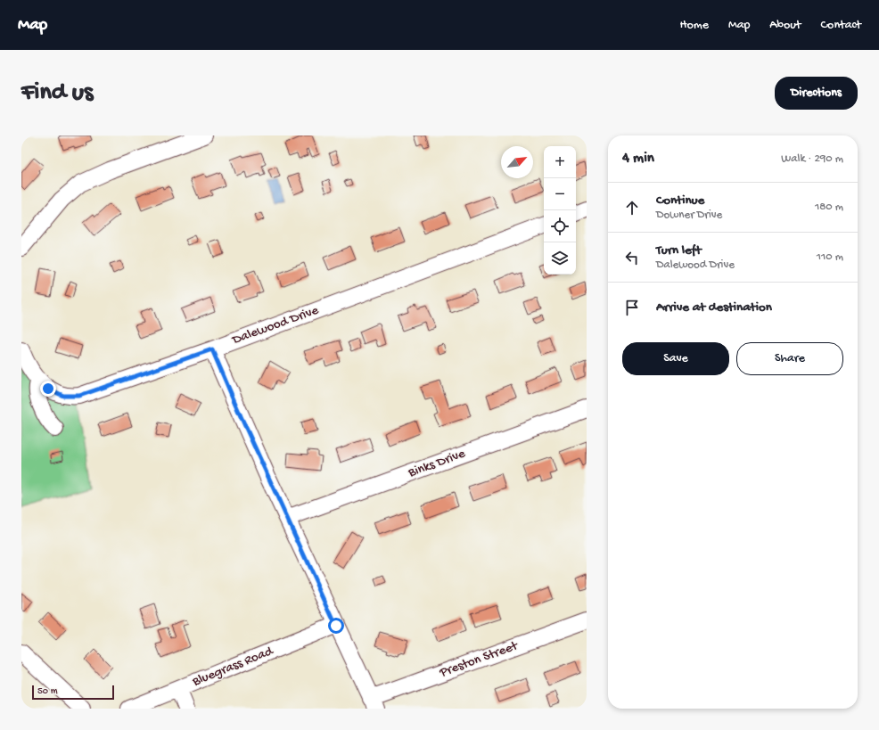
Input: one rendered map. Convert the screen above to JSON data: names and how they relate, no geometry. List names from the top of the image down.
{
  "streets": {
    "street": [
      "Dalewood Drive",
      "Binks Drive",
      "Preston Street",
      "Bluegrass Road"
    ]
  },
  "scale_bar": "50 m",
  "north": "top right",
  "page": {
    "header": "Map",
    "nav": [
      "Home",
      "Map",
      "About",
      "Contact"
    ],
    "buttons": [
      "Directions",
      ["Save", "Share"]
    ],
    "title": "Find us",
    "heading": ["4 min", "Walk · 290 m"],
    "map_buttons": ["+", "−"],
    "list": [
      ["Continue", "Downer Drive", "180 m"],
      ["Turn left", "Dalewood Drive", "110 m"],
      "Arrive at destination"
    ],
    "scale": "50 m"
  }
}
